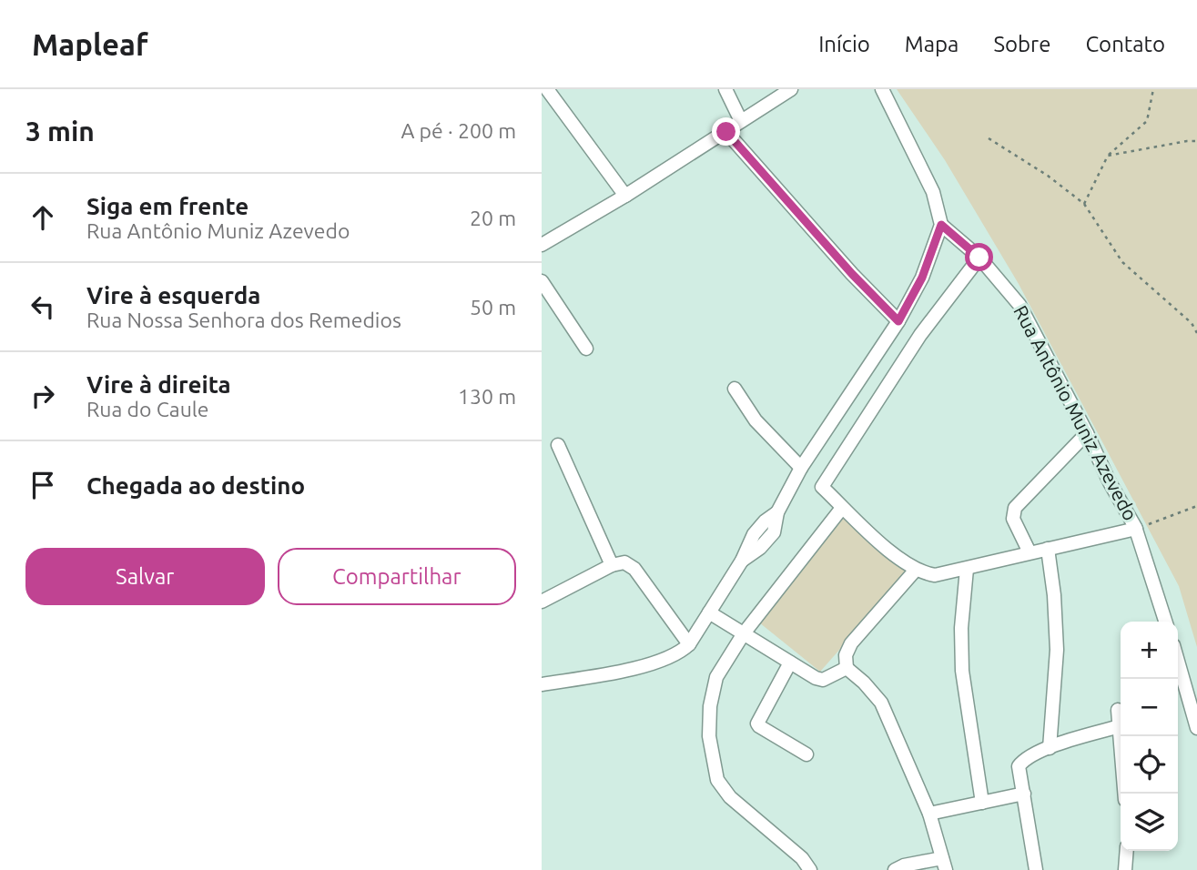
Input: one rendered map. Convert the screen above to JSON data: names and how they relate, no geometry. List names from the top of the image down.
{
  "streets": {
    "street": ["Rua Antônio Muniz Azevedo"]
  },
  "page": {
    "header": "Mapleaf",
    "nav": [
      "Início",
      "Mapa",
      "Sobre",
      "Contato"
    ],
    "heading": ["3 min", "A pé · 200 m"],
    "list": [
      ["Siga em frente", "Rua Antônio Muniz Azevedo", "20 m"],
      ["Vire à esquerda", "Rua Nossa Senhora dos Remedios", "50 m"],
      ["Vire à direita", "Rua do Caule", "130 m"],
      "Chegada ao destino"
    ],
    "buttons": ["Salvar", "Compartilhar"],
    "map_buttons": ["+", "−"]
  }
}
